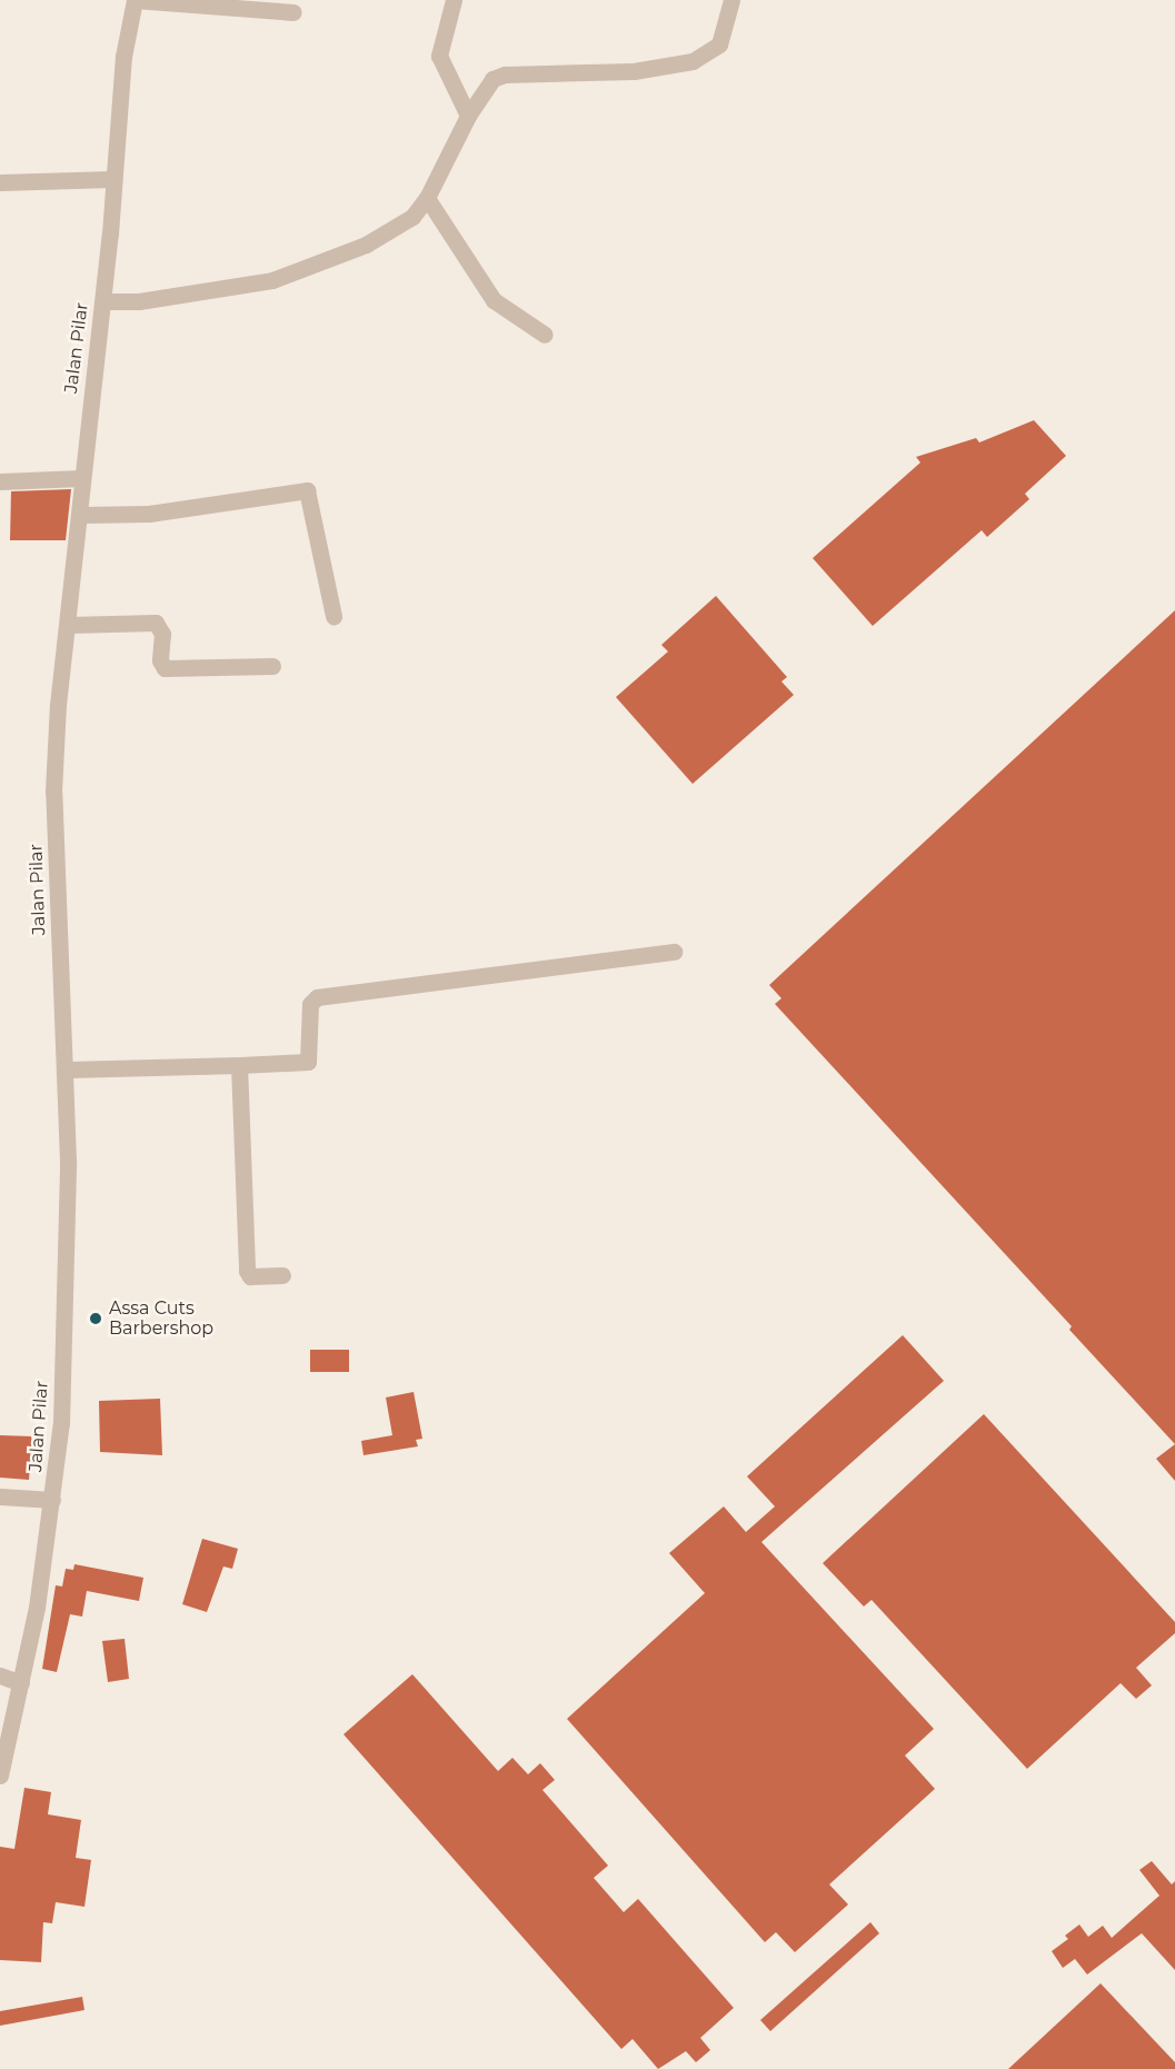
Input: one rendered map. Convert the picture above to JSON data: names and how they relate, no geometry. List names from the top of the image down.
{
  "streets": {
    "street": ["Jalan Pilar"]
  },
  "places": ["Assa Cuts Barbershop"]
}
